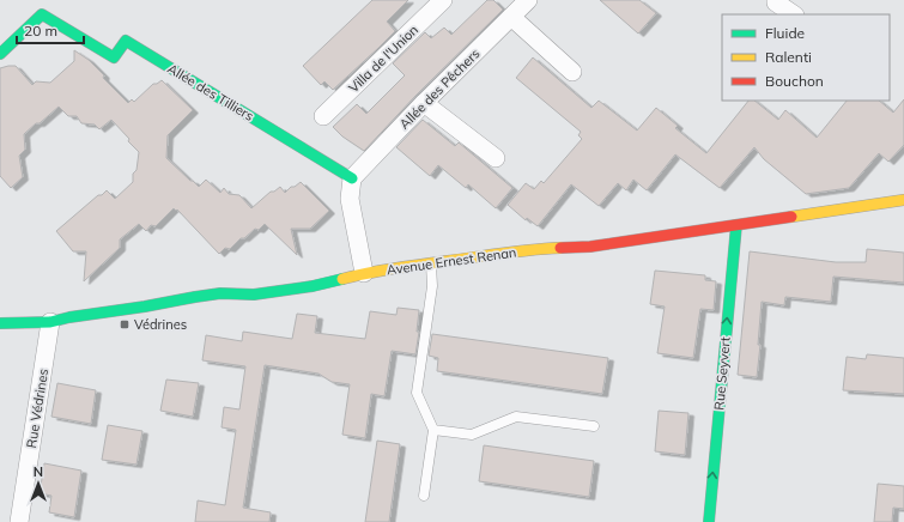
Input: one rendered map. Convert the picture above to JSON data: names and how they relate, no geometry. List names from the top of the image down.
{
  "streets": {
    "street": [
      "Villa de l'Union",
      "Allée des Pêchers",
      "Allée des Tilliers",
      "Avenue Ernest Renan",
      "Rue Seyvert",
      "Rue Védrines"
    ]
  },
  "crossings": [
    ["Allée des Pêchers", "Allée des Tilliers"],
    ["Avenue Ernest Renan", "Rue Seyvert"],
    ["Avenue Ernest Renan", "Rue Védrines"]
  ],
  "one_way": ["Rue Seyvert"],
  "places": {
    "transit": ["Védrines"]
  },
  "legend": ["Fluide", "Ralenti", "Bouchon"],
  "scale_bar": "20 m",
  "north": "top"
}
